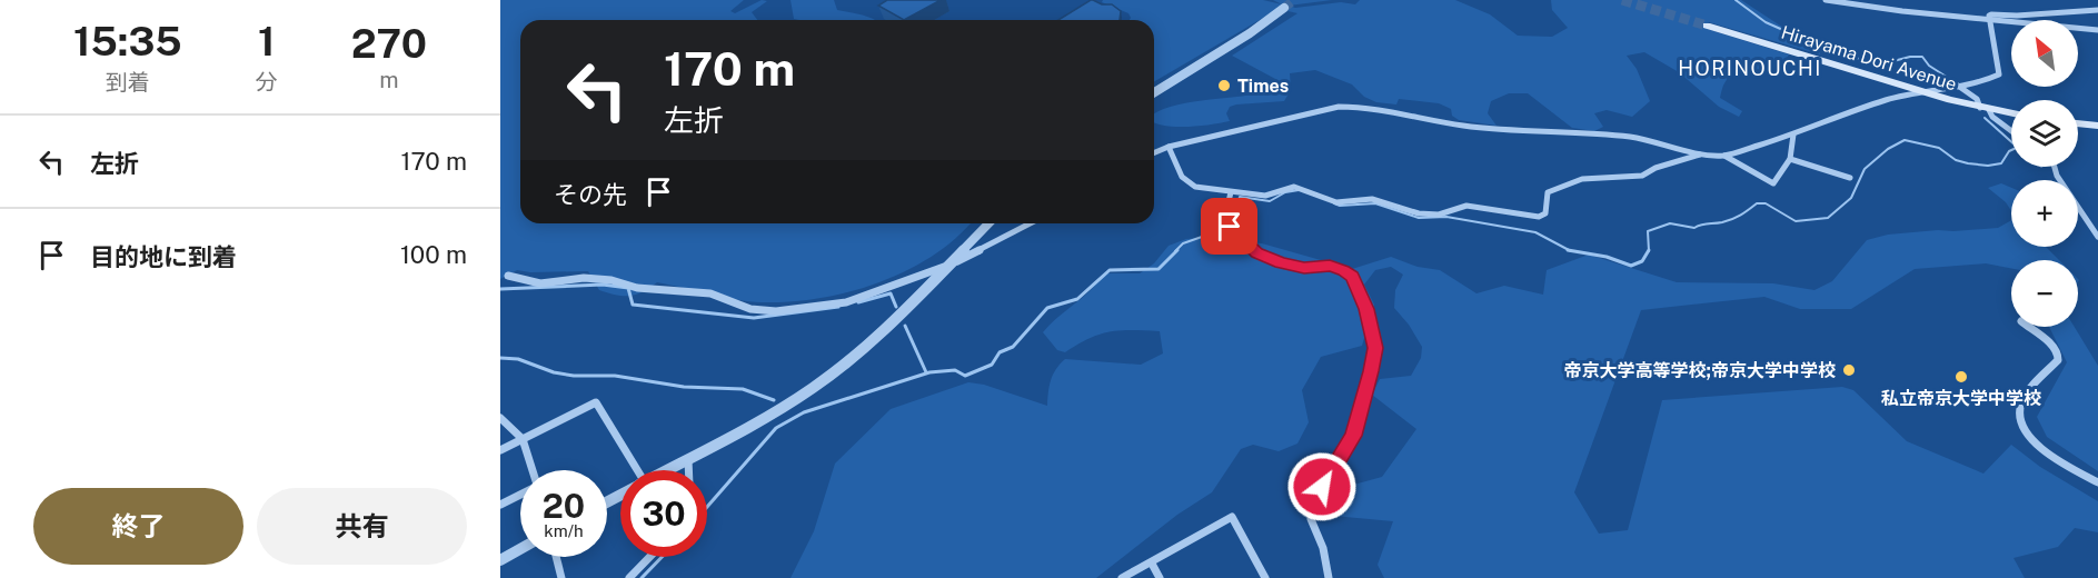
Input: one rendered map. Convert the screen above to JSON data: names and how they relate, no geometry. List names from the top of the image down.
{
  "streets": {
    "main road": ["Hirayama Dori Avenue"]
  },
  "districts": ["HORINOUCHI"],
  "places": ["Times", "帝京大学高等学校;帝京大学中学校", "私立帝京大学中学校"],
  "north": "top left",
  "page": {
    "eta": [
      "15:35",
      "到着",
      "1",
      "分",
      "270",
      "m"
    ],
    "map_buttons": ["+", "−"],
    "turn": ["170 m", "左折"],
    "list": [
      {
        "name": "左折",
        "value": "170 m"
      },
      {
        "name": "目的地に到着",
        "value": "100 m"
      }
    ],
    "then": "その先",
    "speed": "20 km/h",
    "limit": "30",
    "buttons": ["終了", "共有"]
  }
}
